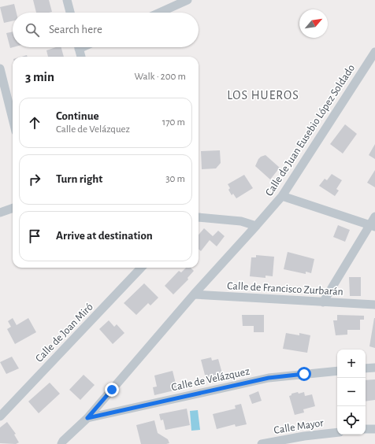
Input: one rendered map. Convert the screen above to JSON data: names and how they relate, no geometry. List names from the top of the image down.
{
  "streets": {
    "street": [
      "Calle de Juan Eusebio López Soldado",
      "Calle de Francisco Zurbarán",
      "Calle de Joan Miró",
      "Calle de Velázquez",
      "Calle Mayor"
    ]
  },
  "crossings": [
    ["Calle de Juan Eusebio López Soldado", "Calle de Francisco Zurbarán"],
    ["Calle de Juan Eusebio López Soldado", "Calle de Velázquez"]
  ],
  "districts": ["LOS HUEROS"],
  "north": "top right",
  "page": {
    "search": "Search here",
    "heading": ["3 min", "Walk · 200 m"],
    "list": [
      ["Continue", "Calle de Velázquez", "170 m"],
      ["Turn right", "30 m"],
      "Arrive at destination"
    ],
    "map_buttons": ["+", "−"]
  }
}
